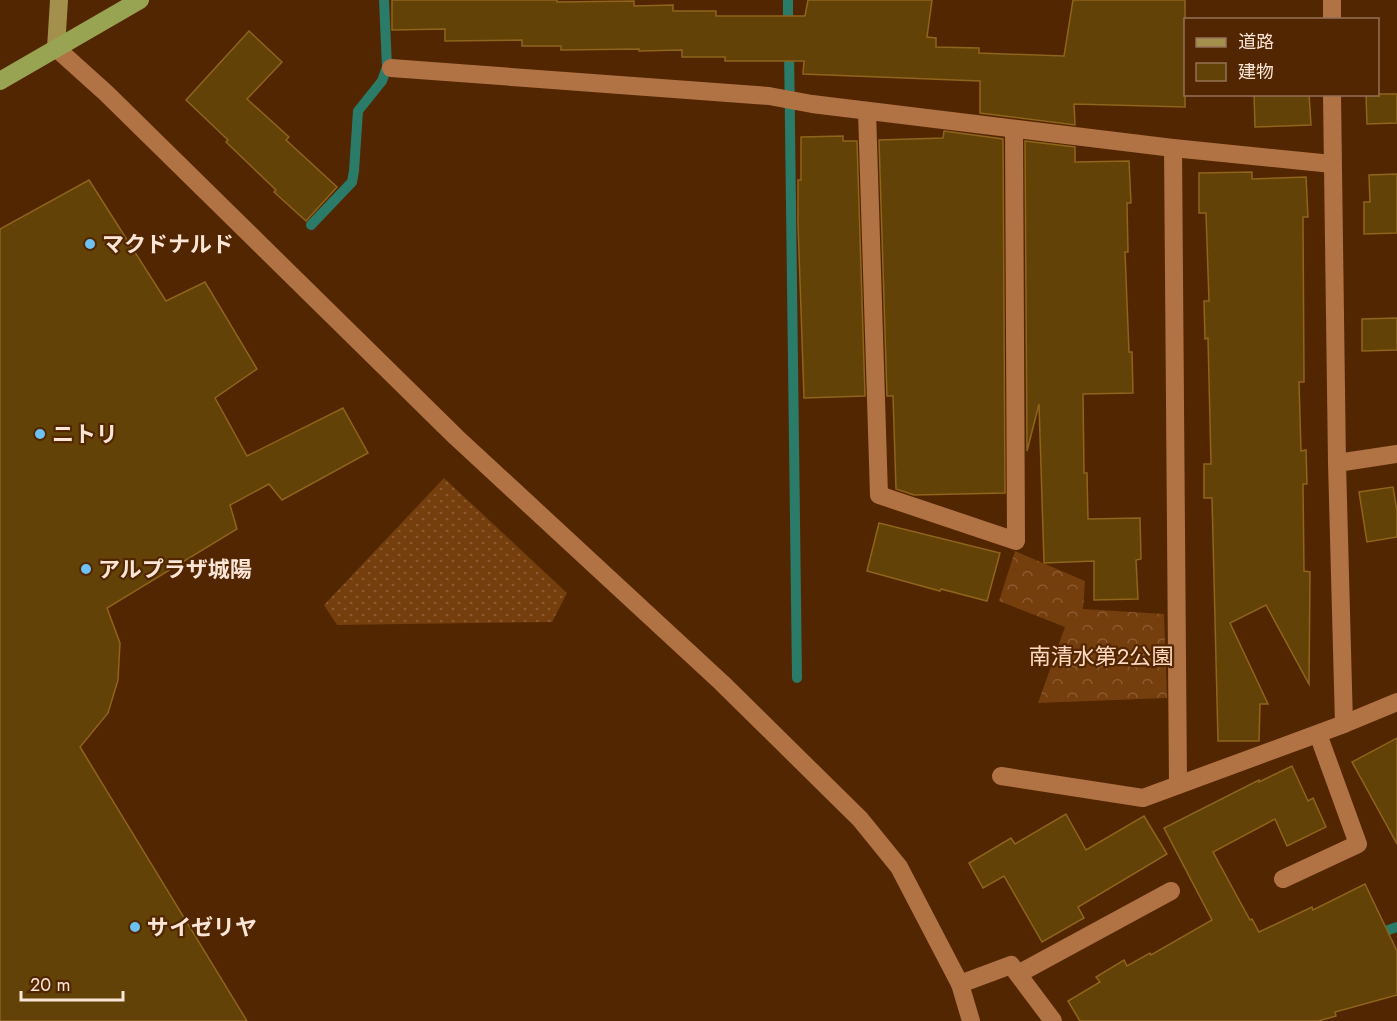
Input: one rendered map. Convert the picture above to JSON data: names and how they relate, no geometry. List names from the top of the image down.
{
  "parks": ["南清水第2公園"],
  "places": [
    "マクドナルド",
    "ニトリ",
    "アルプラザ城陽",
    "サイゼリヤ"
  ],
  "legend": ["道路", "建物"],
  "scale_bar": "20 m"
}
